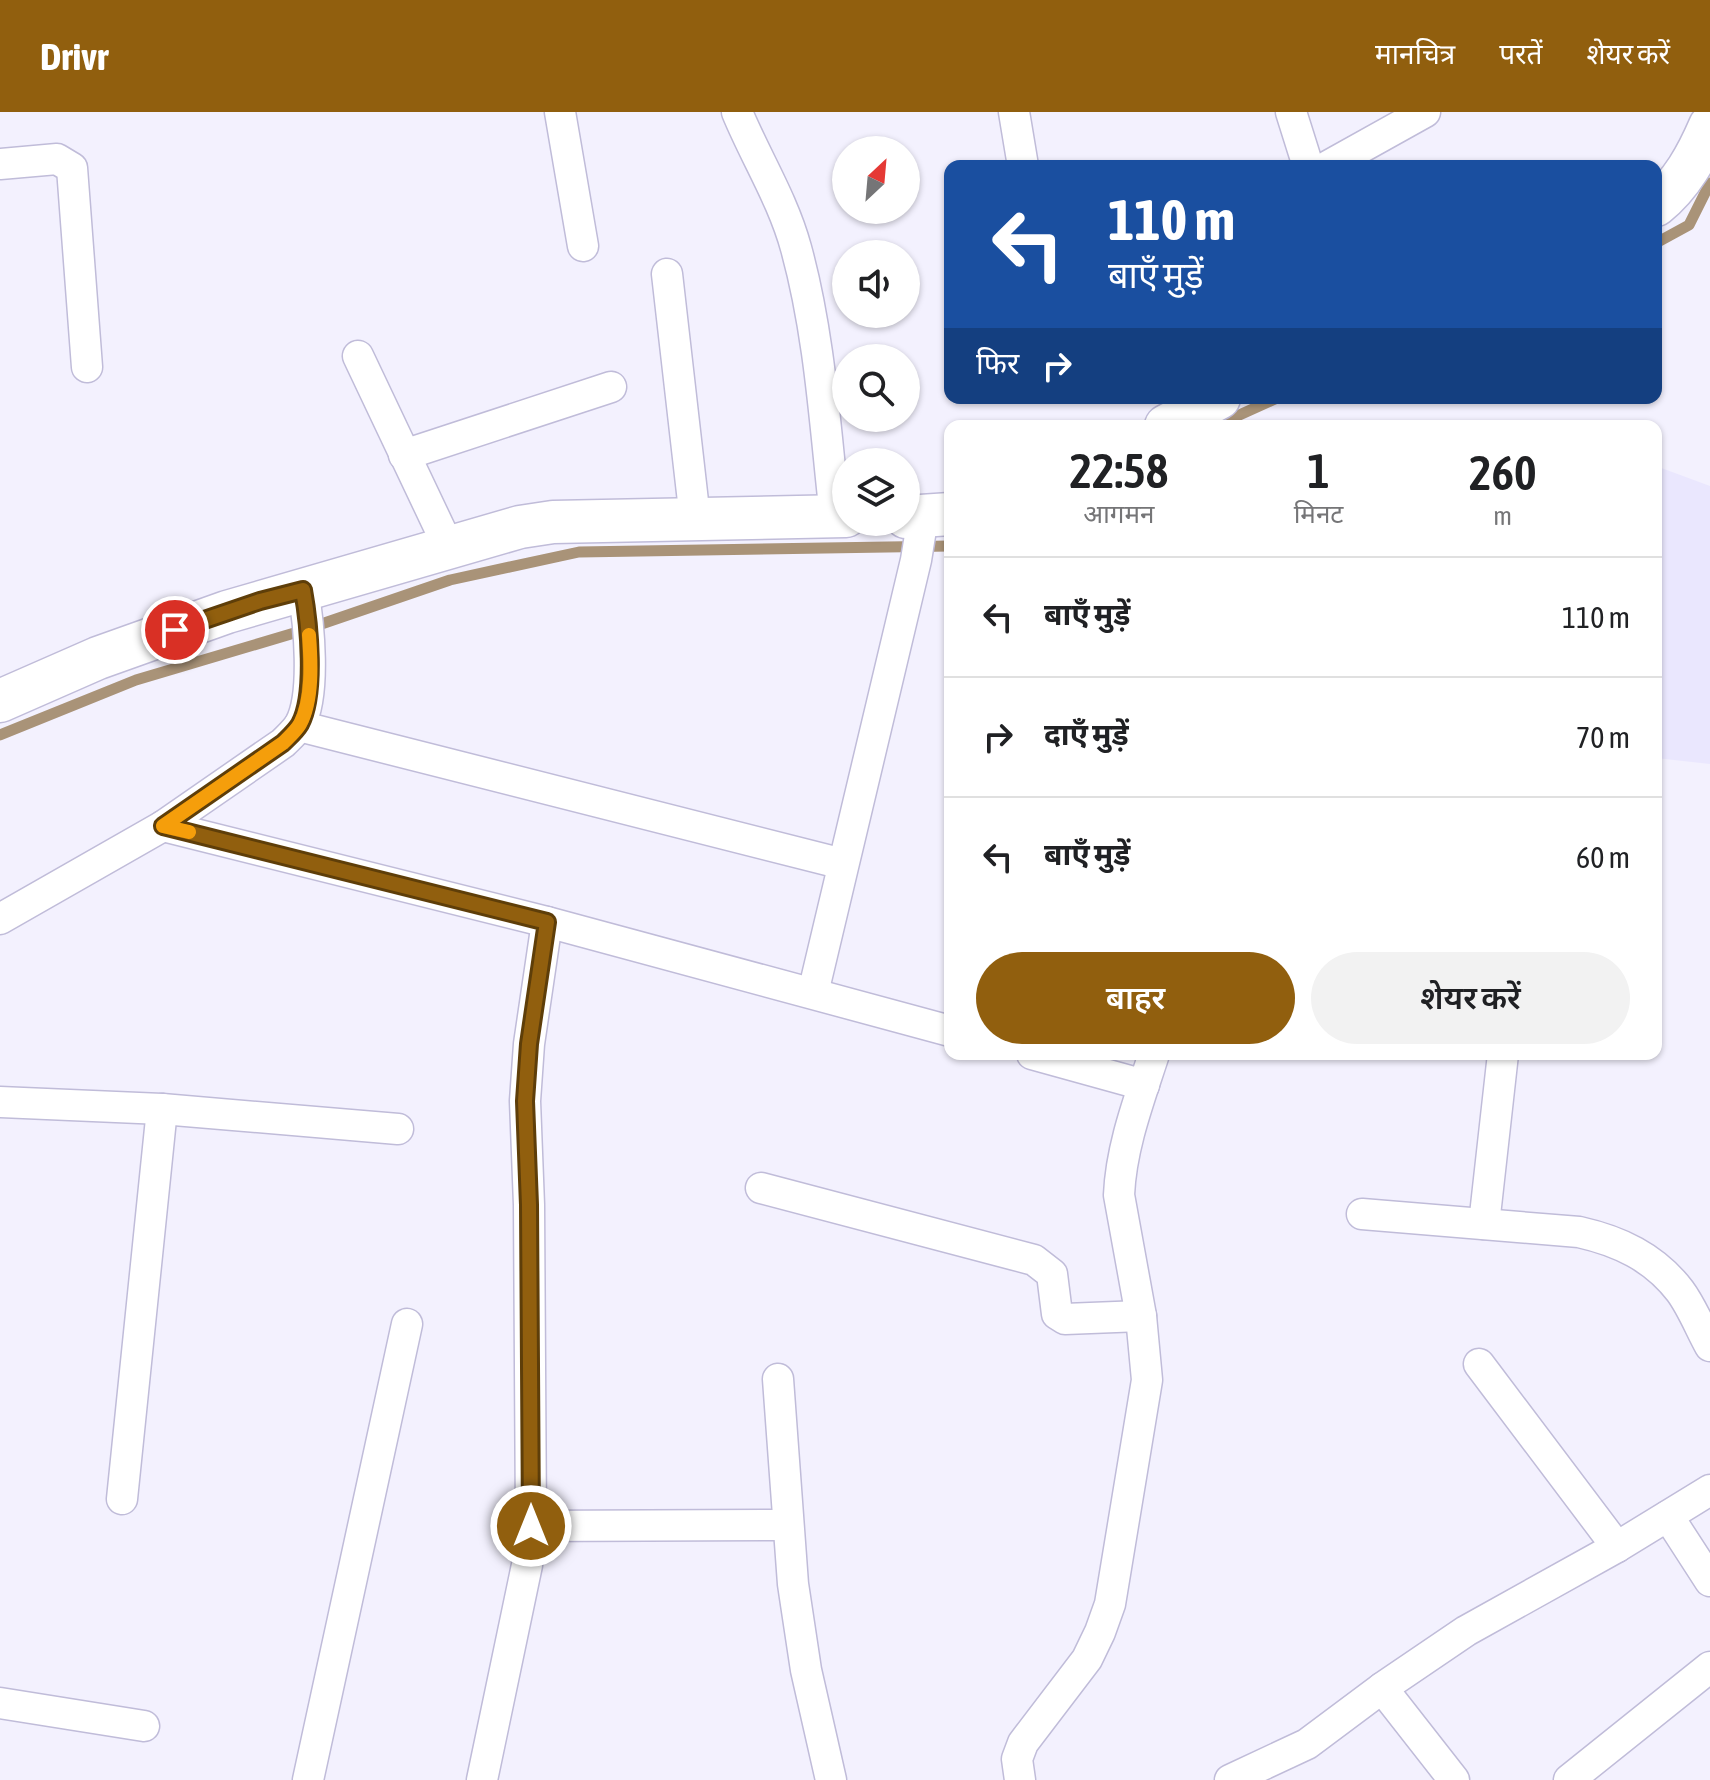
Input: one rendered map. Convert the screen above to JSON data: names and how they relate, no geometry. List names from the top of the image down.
{
  "north": "top right",
  "page": {
    "header": "Drivr",
    "nav": ["मानचित्र", "परतें", "शेयर करें"],
    "turn": ["110 m", "बाएँ मुड़ें"],
    "then": "फिर",
    "eta": [
      "22:58",
      "आगमन",
      "1",
      "मिनट",
      "260",
      "m"
    ],
    "list": [
      {
        "name": "बाएँ मुड़ें",
        "value": "110 m"
      },
      {
        "name": "दाएँ मुड़ें",
        "value": "70 m"
      },
      {
        "name": "बाएँ मुड़ें",
        "value": "60 m"
      }
    ],
    "buttons": ["बाहर", "शेयर करें"]
  }
}
